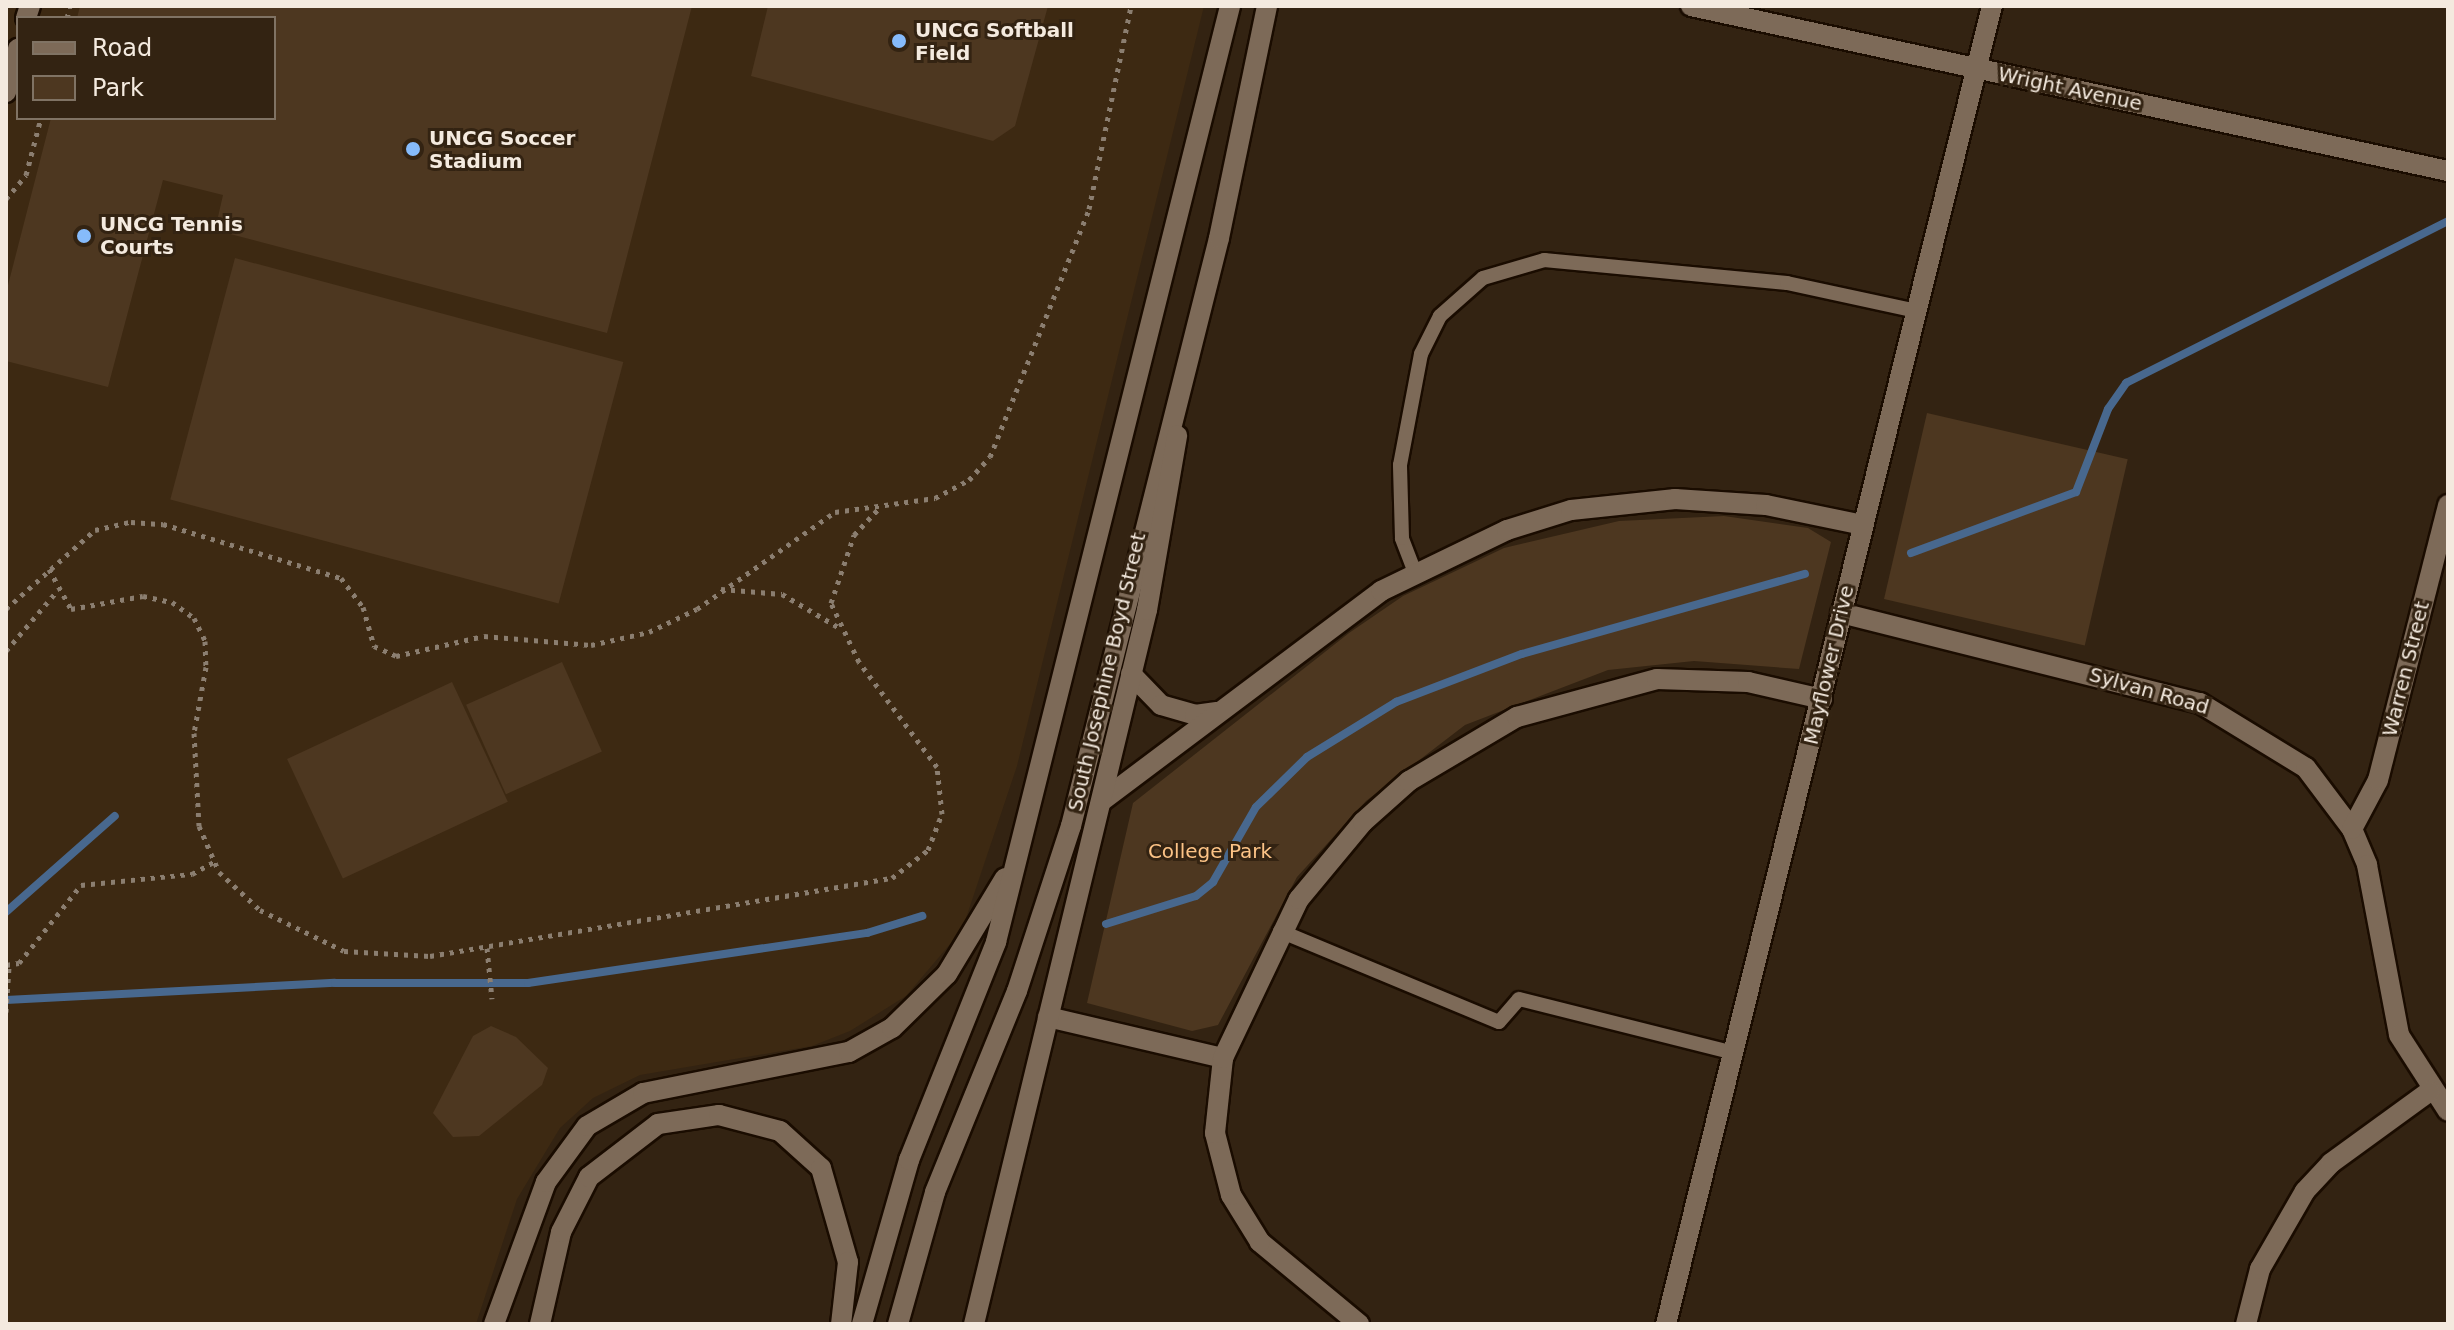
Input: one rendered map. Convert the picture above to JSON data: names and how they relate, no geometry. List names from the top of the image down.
{
  "streets": {
    "street": [
      "Wright Avenue",
      "Mayflower Drive",
      "Warren Street",
      "South Josephine Boyd Street",
      "Sylvan Road"
    ]
  },
  "crossings": [
    ["Wright Avenue", "Mayflower Drive"],
    ["Mayflower Drive", "Sylvan Road"],
    ["Warren Street", "Sylvan Road"]
  ],
  "parks": ["College Park"],
  "places": ["UNCG Softball Field", "UNCG Soccer Stadium", "UNCG Tennis Courts"],
  "legend": ["Road", "Park"]
}
